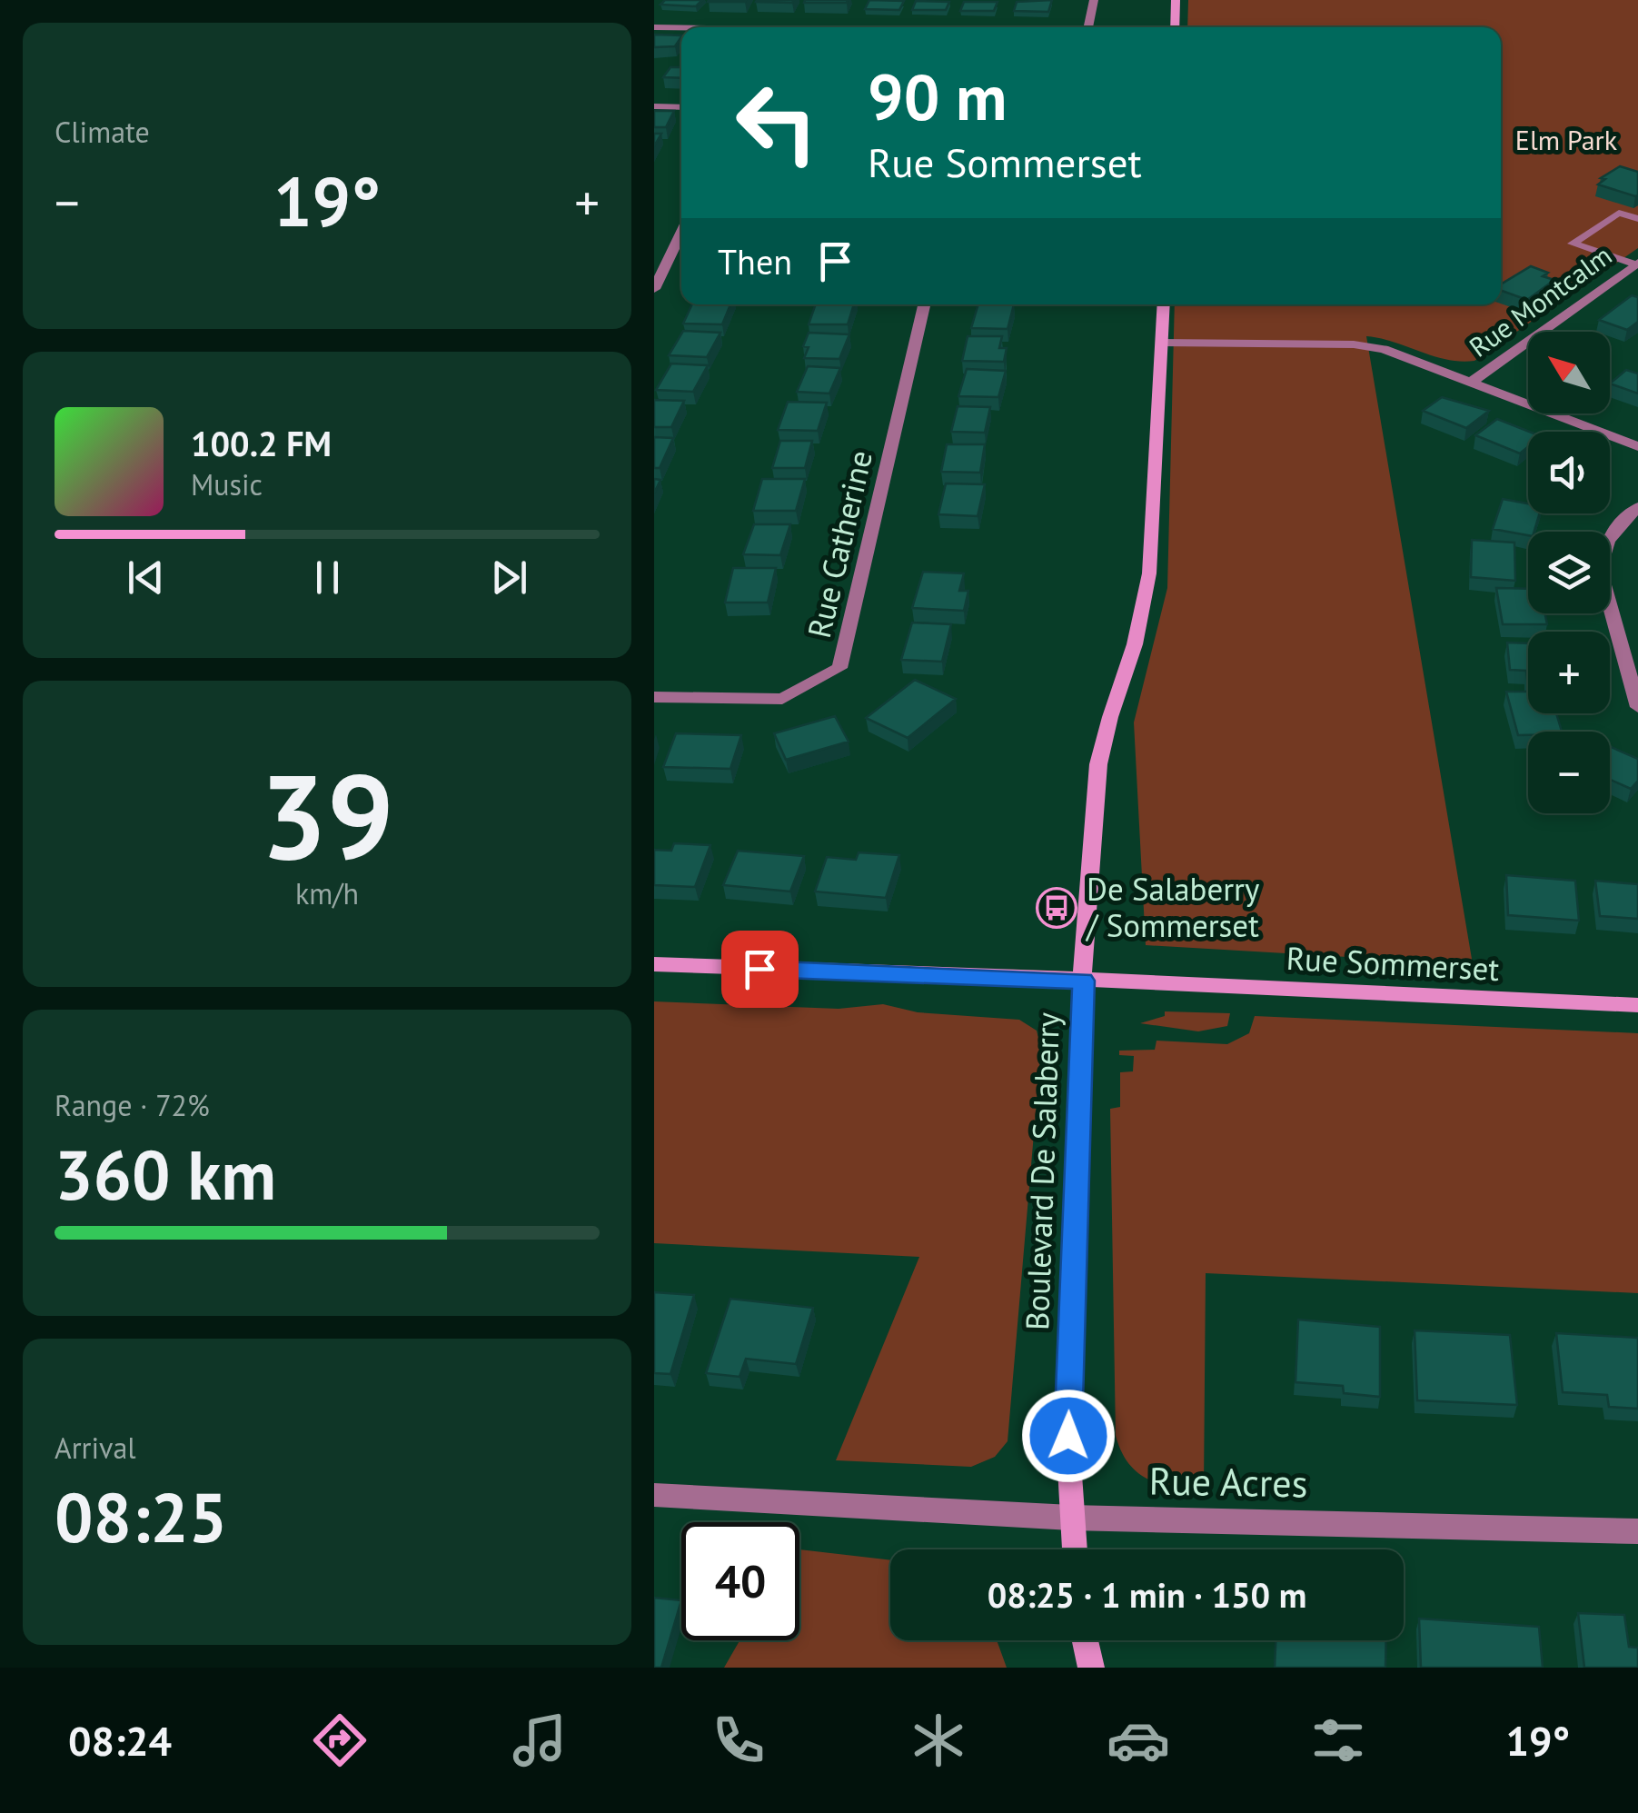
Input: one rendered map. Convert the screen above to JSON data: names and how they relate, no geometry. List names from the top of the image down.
{
  "streets": {
    "street": [
      "Rue Montcalm",
      "Rue Catherine",
      "Rue Sommerset",
      "Boulevard De Salaberry",
      "Rue Acres"
    ]
  },
  "crossings": [
    ["Rue Sommerset", "Boulevard De Salaberry"],
    ["Boulevard De Salaberry", "Rue Acres"]
  ],
  "parks": ["Elm Park"],
  "places": {
    "bus stop": ["De Salaberry / Sommerset"]
  },
  "north": "top left",
  "page": {
    "tile": [
      "Climate",
      ["39", "km/h"],
      ["Range · 72%", "360 km"],
      ["Arrival", "08:25"]
    ],
    "turn": ["90 m", "Rue Sommerset"],
    "heat": ["−", "19°", "+"],
    "then": "Then",
    "map_buttons": ["+", "−"],
    "song": ["100.2 FM", "Music"],
    "limit": "40",
    "trip": "08:25 · 1 min · 150 m",
    "tabs": ["08:24", "19°"]
  }
}
